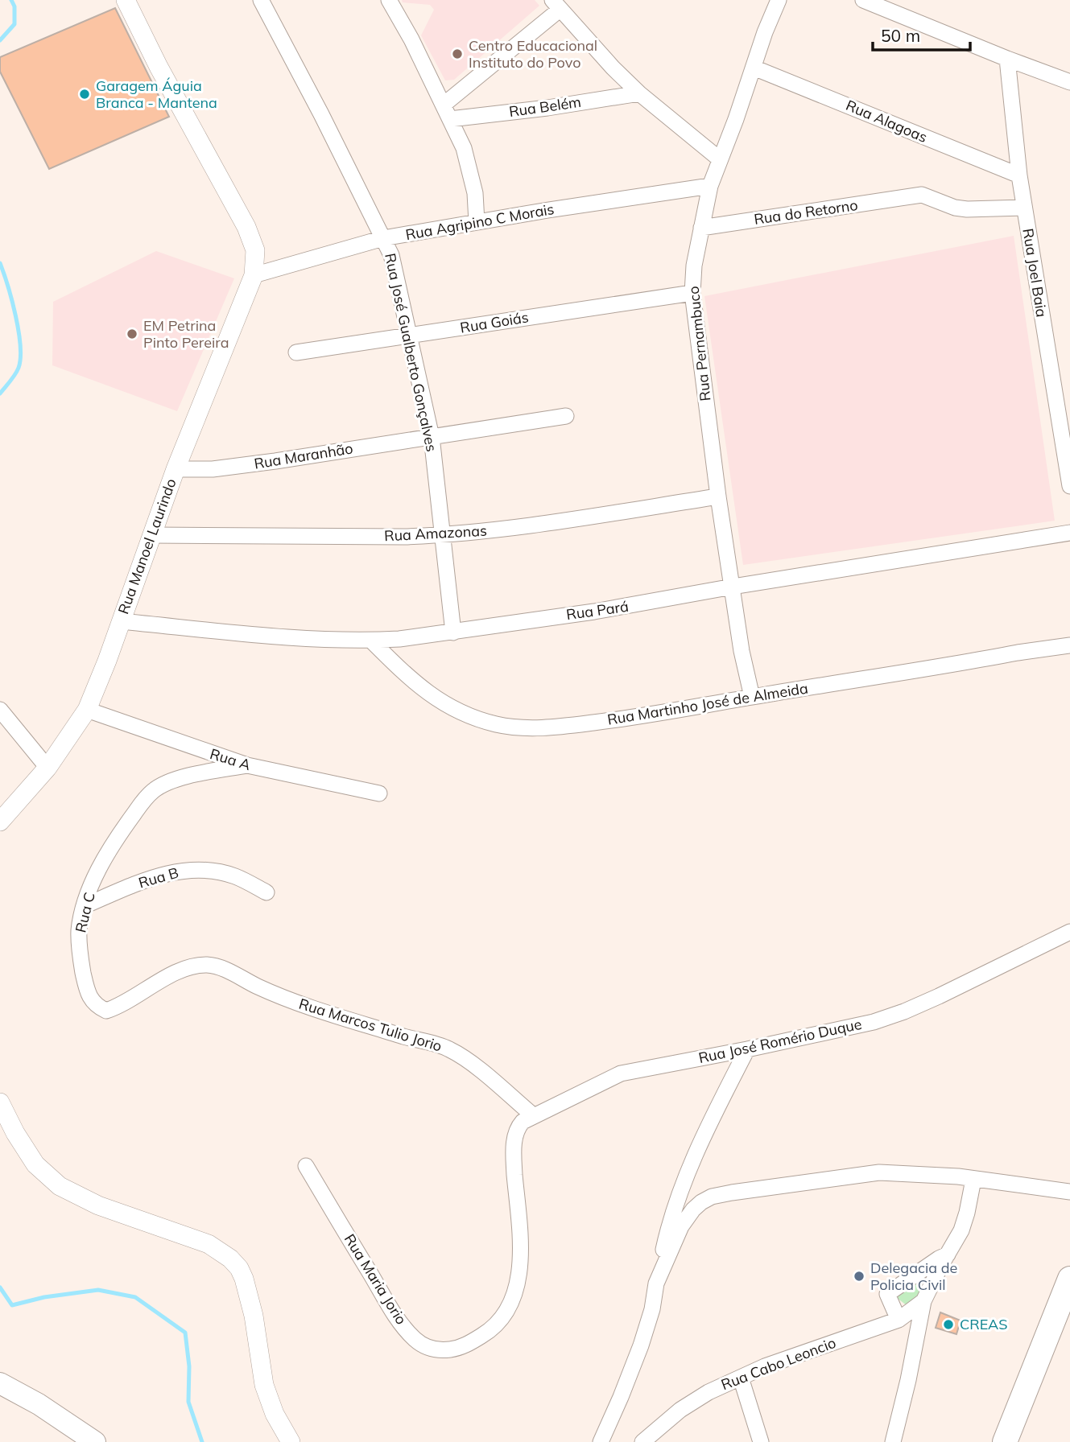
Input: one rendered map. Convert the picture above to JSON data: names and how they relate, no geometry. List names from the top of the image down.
{
  "streets": {
    "street": [
      "Rua Belém",
      "Rua Alagoas",
      "Rua do Retorno",
      "Rua Agripino C Morais",
      "Rua Joel Baia",
      "Rua Goiás",
      "Rua Pernambuco",
      "Rua José Gualberto Gonçalves",
      "Rua Maranhão",
      "Rua Amazonas",
      "Rua Manoel Laurindo",
      "Rua Pará",
      "Rua Martinho José de Almeida",
      "Rua A",
      "Rua B",
      "Rua C",
      "Rua Marcos Tulio Jorio",
      "Rua José Romério Duque",
      "Rua Maria Jorio",
      "Rua Cabo Leoncio"
    ]
  },
  "crossings": [
    ["Rua Alagoas", "Rua Joel Baia"],
    ["Rua Alagoas", "Rua Pernambuco"],
    ["Rua do Retorno", "Rua Joel Baia"],
    ["Rua do Retorno", "Rua Pernambuco"],
    ["Rua Agripino C Morais", "Rua Pernambuco"],
    ["Rua Agripino C Morais", "Rua José Gualberto Gonçalves"],
    ["Rua Agripino C Morais", "Rua Manoel Laurindo"],
    ["Rua Goiás", "Rua Pernambuco"],
    ["Rua Goiás", "Rua José Gualberto Gonçalves"],
    ["Rua Pernambuco", "Rua Amazonas"],
    ["Rua Pernambuco", "Rua Pará"],
    ["Rua Pernambuco", "Rua Martinho José de Almeida"],
    ["Rua José Gualberto Gonçalves", "Rua Maranhão"],
    ["Rua José Gualberto Gonçalves", "Rua Amazonas"],
    ["Rua José Gualberto Gonçalves", "Rua Pará"],
    ["Rua Maranhão", "Rua Manoel Laurindo"],
    ["Rua Amazonas", "Rua Manoel Laurindo"],
    ["Rua Manoel Laurindo", "Rua Pará"],
    ["Rua Manoel Laurindo", "Rua A"],
    ["Rua Pará", "Rua Martinho José de Almeida"],
    ["Rua A", "Rua C"],
    ["Rua B", "Rua C"],
    ["Rua C", "Rua Marcos Tulio Jorio"],
    ["Rua Marcos Tulio Jorio", "Rua José Romério Duque"],
    ["Rua José Romério Duque", "Rua Maria Jorio"]
  ],
  "places": [
    "Centro Educacional Instituto do Povo",
    "Garagem Águia Branca - Mantena",
    "EM Petrina Pinto Pereira",
    "Delegacia de Policia Civil",
    "CREAS"
  ],
  "scale_bar": "50 m"
}
